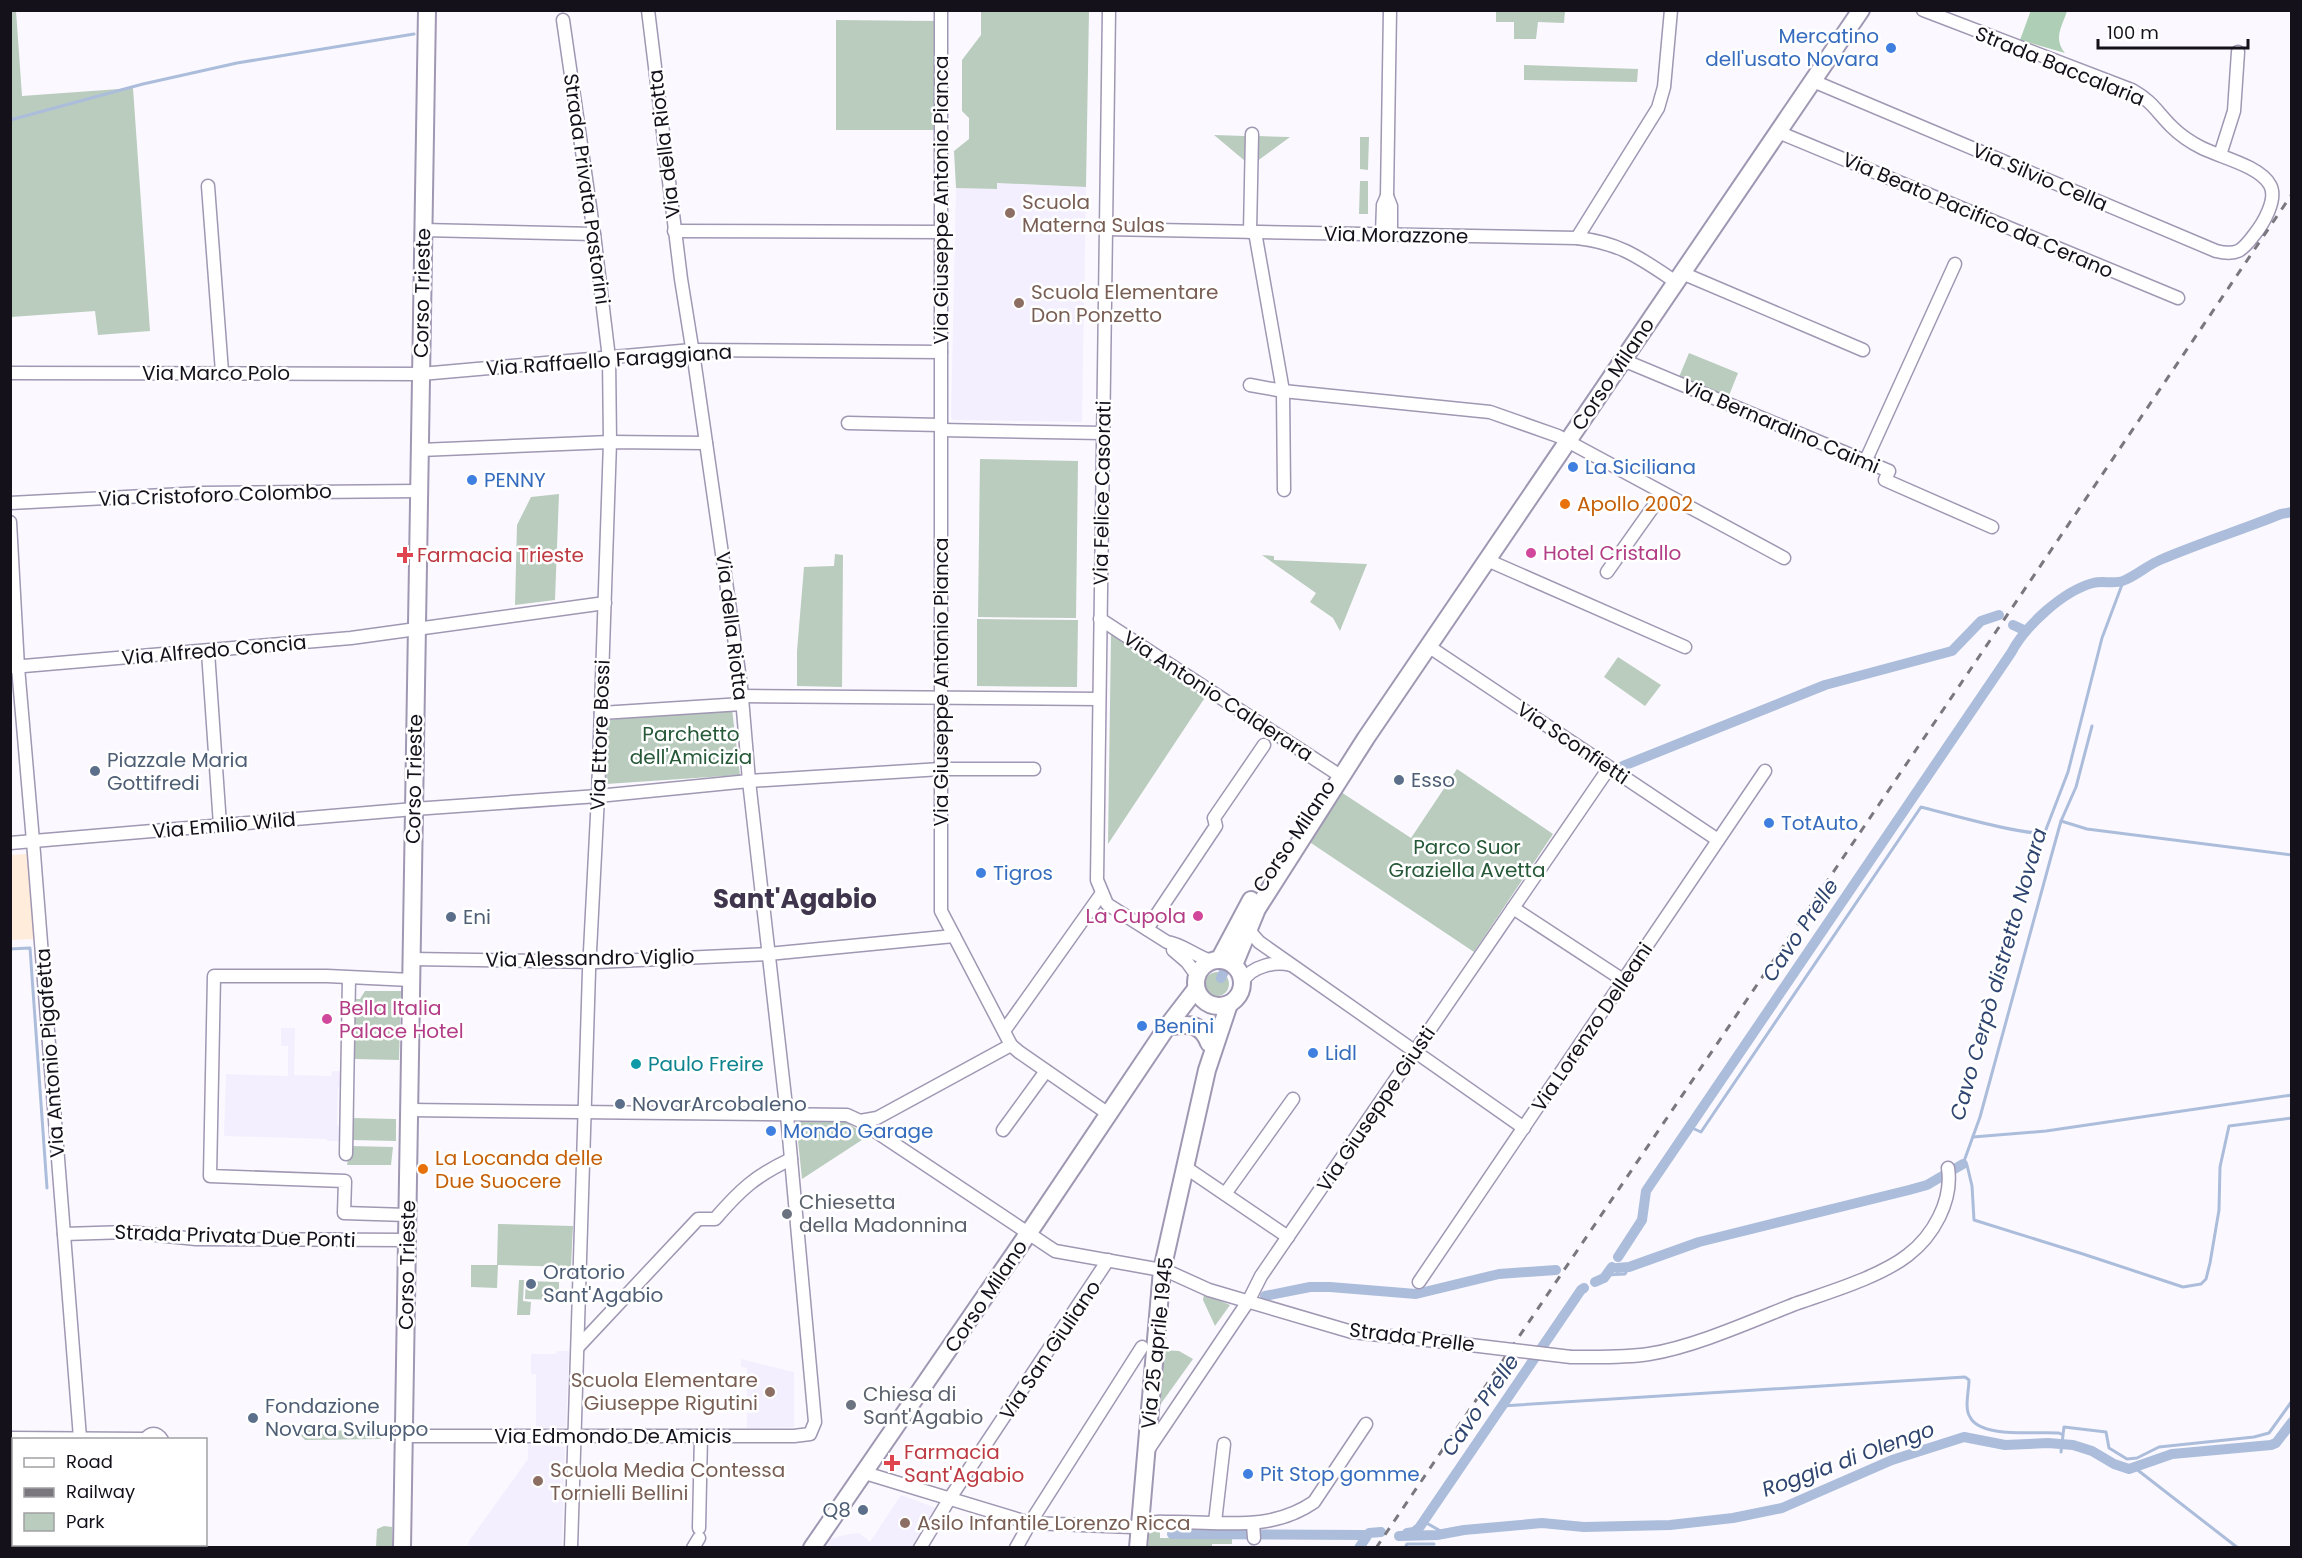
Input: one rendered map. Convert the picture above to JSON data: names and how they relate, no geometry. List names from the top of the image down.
{
  "streets": {
    "main road": ["Corso Trieste", "Corso Milano", "Via 25 aprile 1945"],
    "street": [
      "Strada Baccalaria",
      "Via della Riotta",
      "Via Silvio Cella",
      "Strada Privata Pastorini",
      "Via Giuseppe Antonio Pianca",
      "Via Beato Pacifico da Cerano",
      "Via Morazzone",
      "Via Raffaello Faraggiana",
      "Via Marco Polo",
      "Via Bernardino Caimi",
      "Via Felice Casorati",
      "Via Cristoforo Colombo",
      "Via Alfredo Concia",
      "Via Antonio Calderara",
      "Via Ettore Bossi",
      "Via Sconfietti",
      "Via Emilio Wild",
      "Via Alessandro Viglio",
      "Via Lorenzo Delleani",
      "Via Antonio Pigafetta",
      "Via Giuseppe Giusti",
      "Strada Privata Due Ponti",
      "Strada Prelle",
      "Via San Giuliano",
      "Via Edmondo De Amicis"
    ]
  },
  "crossings": [
    ["Strada Baccalaria", "Via Silvio Cella"],
    ["Via della Riotta", "Via Raffaello Faraggiana"],
    ["Via della Riotta", "Via Emilio Wild"],
    ["Via della Riotta", "Via Alessandro Viglio"],
    ["Via della Riotta", "Via Edmondo De Amicis"],
    ["Via Silvio Cella", "Corso Milano"],
    ["Strada Privata Pastorini", "Via Raffaello Faraggiana"],
    ["Strada Privata Pastorini", "Via Ettore Bossi"],
    ["Via Giuseppe Antonio Pianca", "Via Raffaello Faraggiana"],
    ["Via Giuseppe Antonio Pianca", "Via Emilio Wild"],
    ["Via Giuseppe Antonio Pianca", "Via Alessandro Viglio"],
    ["Via Beato Pacifico da Cerano", "Corso Milano"],
    ["Via Morazzone", "Corso Milano"],
    ["Via Morazzone", "Via Felice Casorati"],
    ["Corso Trieste", "Via Raffaello Faraggiana"],
    ["Corso Trieste", "Via Marco Polo"],
    ["Corso Trieste", "Via Cristoforo Colombo"],
    ["Corso Trieste", "Via Alfredo Concia"],
    ["Corso Trieste", "Via Emilio Wild"],
    ["Corso Trieste", "Via Alessandro Viglio"],
    ["Corso Trieste", "Strada Privata Due Ponti"],
    ["Corso Trieste", "Via Edmondo De Amicis"],
    ["Via Raffaello Faraggiana", "Via Marco Polo"],
    ["Via Raffaello Faraggiana", "Via Ettore Bossi"],
    ["Corso Milano", "Via Bernardino Caimi"],
    ["Corso Milano", "Via Antonio Calderara"],
    ["Corso Milano", "Via Sconfietti"],
    ["Corso Milano", "Strada Prelle"],
    ["Corso Milano", "Via 25 aprile 1945"],
    ["Via Felice Casorati", "Via Antonio Calderara"],
    ["Via Alfredo Concia", "Via Ettore Bossi"],
    ["Via Alfredo Concia", "Via Antonio Pigafetta"],
    ["Via Ettore Bossi", "Via Emilio Wild"],
    ["Via Ettore Bossi", "Via Alessandro Viglio"],
    ["Via Ettore Bossi", "Via Edmondo De Amicis"],
    ["Via Sconfietti", "Via Lorenzo Delleani"],
    ["Via Sconfietti", "Via Giuseppe Giusti"],
    ["Via Emilio Wild", "Via Antonio Pigafetta"],
    ["Via Antonio Pigafetta", "Strada Privata Due Ponti"],
    ["Via Giuseppe Giusti", "Strada Prelle"],
    ["Via Giuseppe Giusti", "Via 25 aprile 1945"],
    ["Strada Prelle", "Via 25 aprile 1945"],
    ["Strada Prelle", "Via San Giuliano"]
  ],
  "districts": ["Sant'Agabio"],
  "water": ["Cavo Prelle", "Cavo Cerpò distretto Novara", "Roggia di Olengo"],
  "parks": ["Parchetto dell'Amicizia", "Parco Suor Graziella Avetta"],
  "places": {
    "other": [
      "Mercatino dell'usato Novara",
      "Scuola Materna Sulas",
      "Scuola Elementare Don Ponzetto",
      "La Siciliana",
      "PENNY",
      "Apollo 2002",
      "Hotel Cristallo",
      "Piazzale Maria Gottifredi",
      "Esso",
      "TotAuto",
      "Tigros",
      "La Cupola",
      "Eni",
      "Bella Italia Palace Hotel",
      "Benini",
      "Lidl",
      "Paulo Freire",
      "NovarArcobaleno",
      "Mondo Garage",
      "La Locanda delle Due Suocere",
      "Chiesetta della Madonnina",
      "Oratorio Sant'Agabio",
      "Scuola Elementare Giuseppe Rigutini",
      "Chiesa di Sant'Agabio",
      "Fondazione Novara Sviluppo",
      "Pit Stop gomme",
      "Scuola Media Contessa Tornielli Bellini",
      "Q8",
      "Asilo Infantile Lorenzo Ricca"
    ],
    "health": ["Farmacia Trieste", "Farmacia Sant'Agabio"]
  },
  "legend": ["Road", "Railway", "Park"],
  "scale_bar": "100 m"
}
